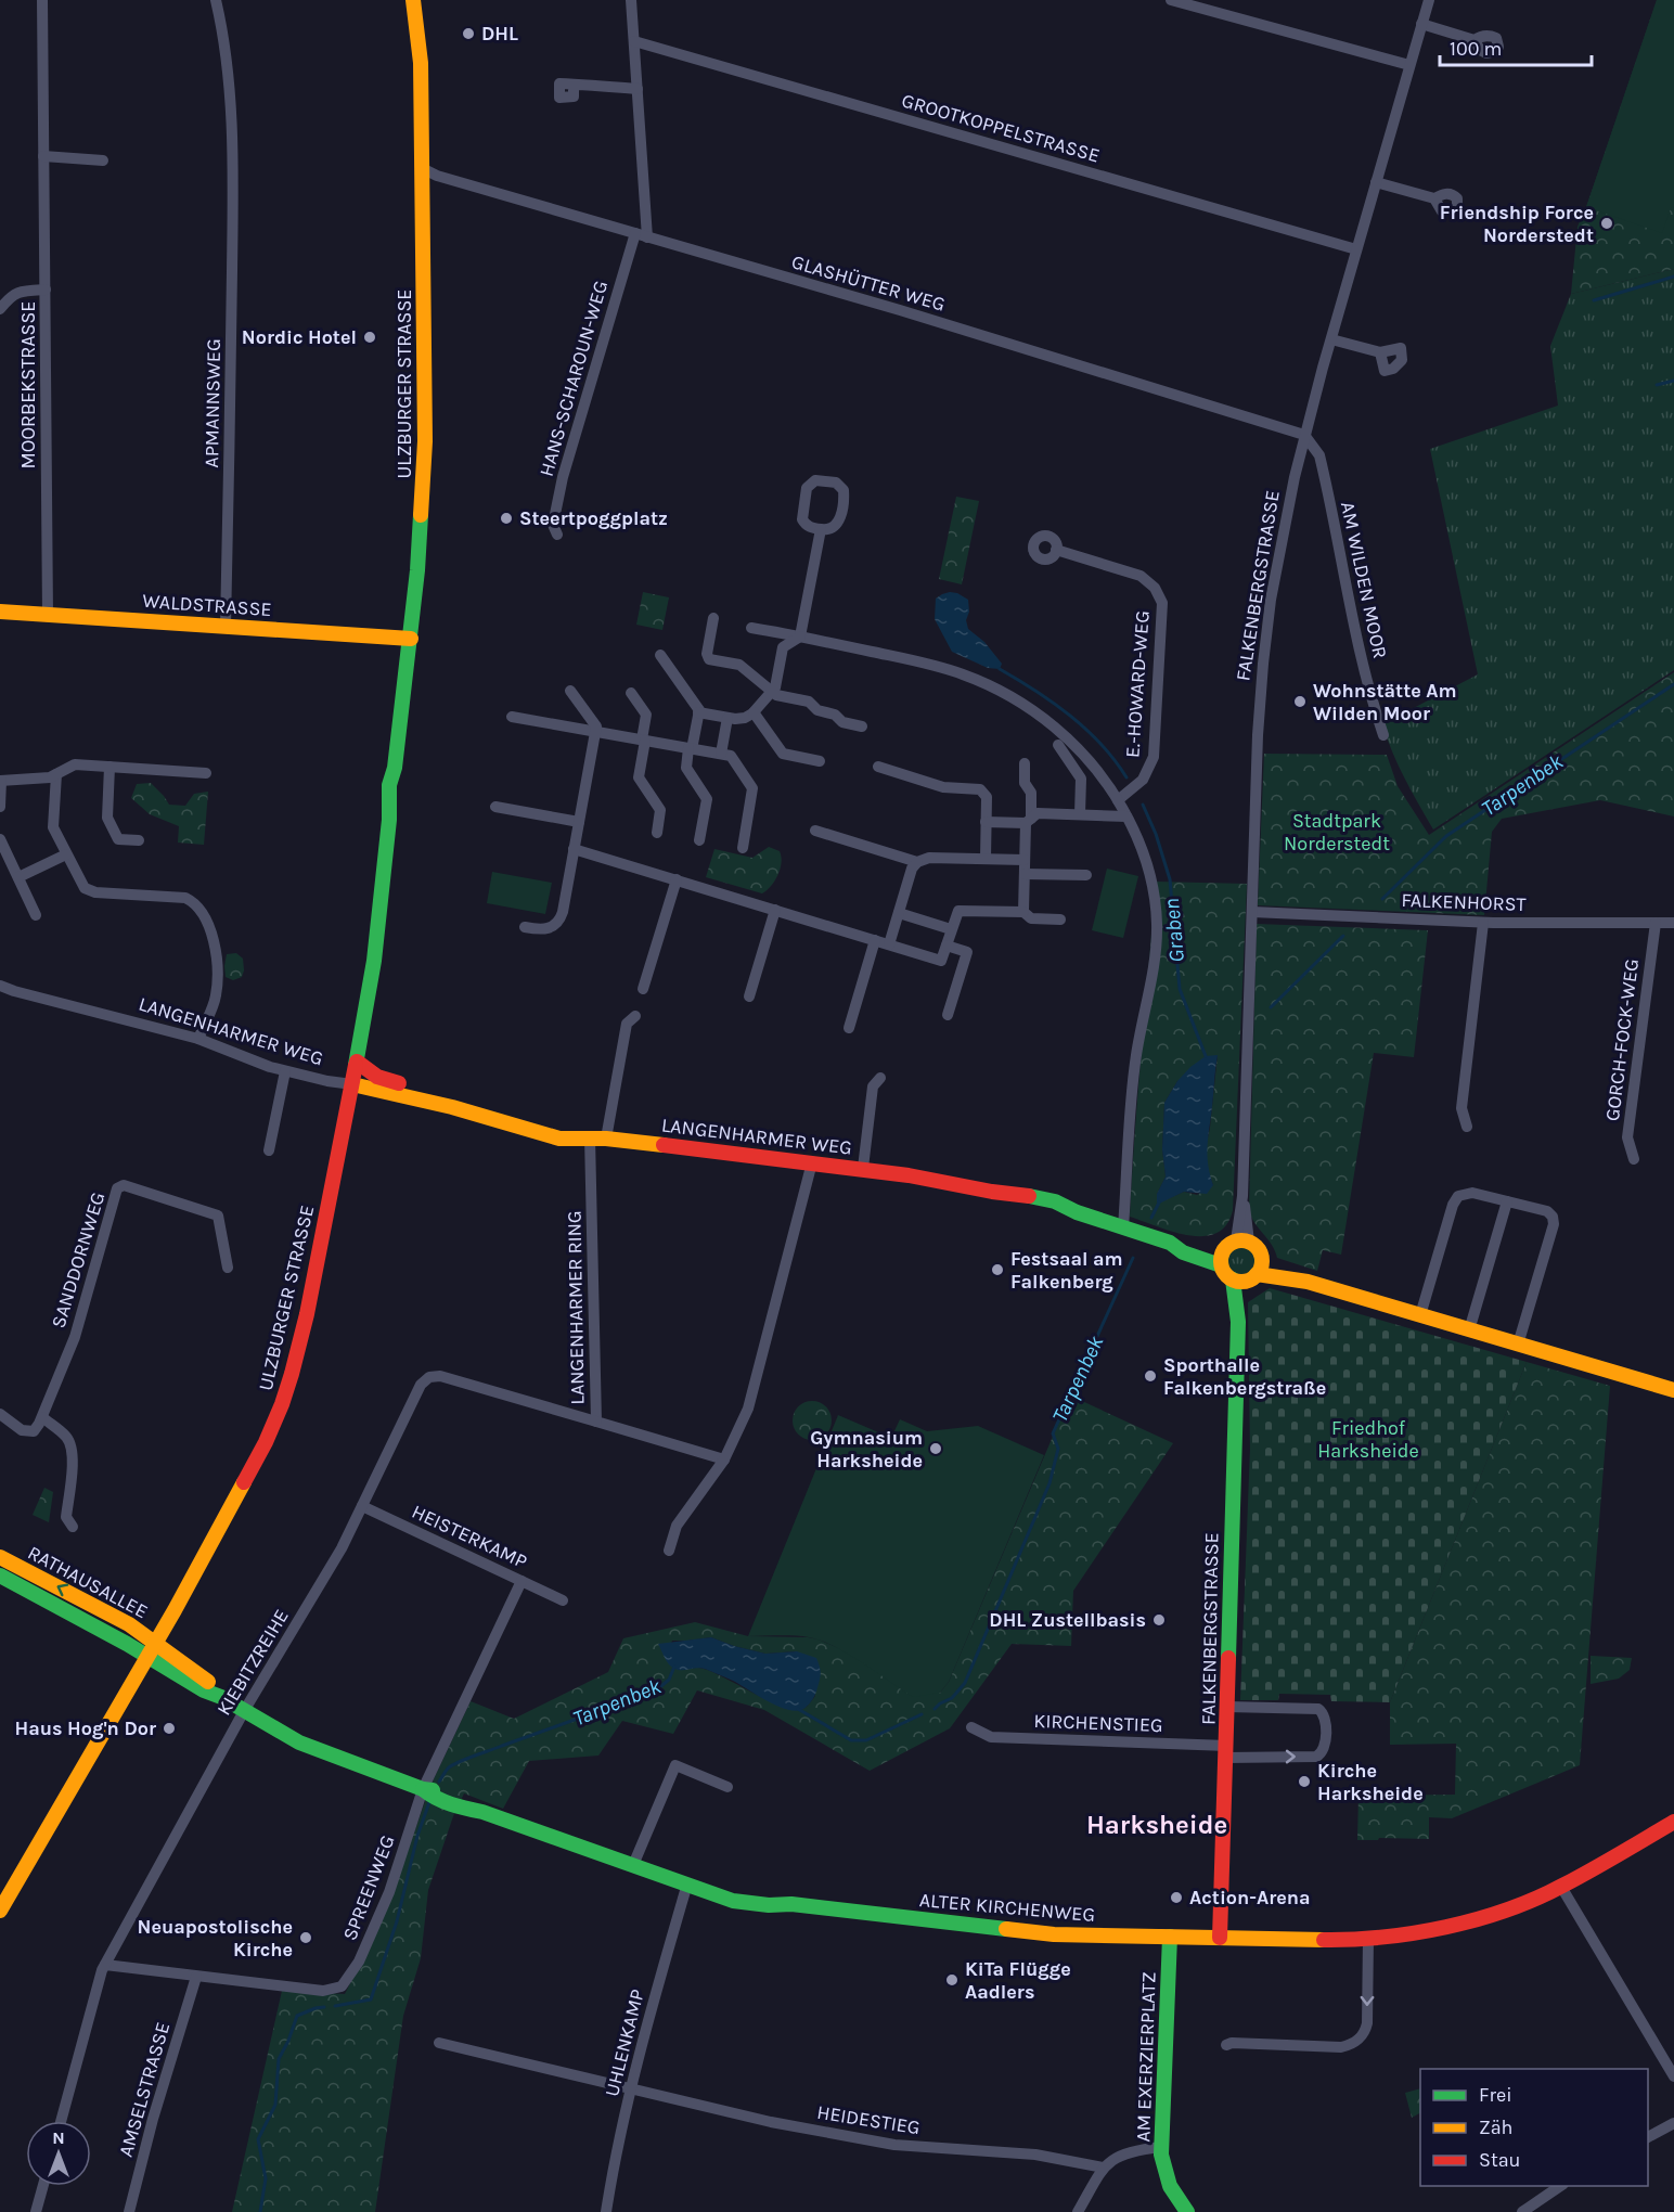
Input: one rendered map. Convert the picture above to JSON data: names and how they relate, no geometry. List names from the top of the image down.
{
  "streets": {
    "main road": [
      "ULZBURGER STRASSE",
      "FALKENBERGSTRASSE",
      "WALDSTRASSE",
      "LANGENHARMER WEG",
      "RATHAUSALLEE",
      "ALTER KIRCHENWEG",
      "AM EXERZIERPLATZ"
    ],
    "street": [
      "GROOTKOPPELSTRASSE",
      "GLASHÜTTER WEG",
      "HANS-SCHAROUN-WEG",
      "MOORBEKSTRASSE",
      "APMANNSWEG",
      "AM WILDEN MOOR",
      "E.-HOWARD-WEG",
      "FALKENHORST",
      "GORCH-FOCK-WEG",
      "SANDDORNWEG",
      "LANGENHARMER RING",
      "HEISTERKAMP",
      "KIEBITZREIHE",
      "KIRCHENSTIEG",
      "SPREENWEG",
      "UHLENKAMP",
      "AMSELSTRASSE",
      "HEIDESTIEG"
    ]
  },
  "crossings": [
    ["GROOTKOPPELSTRASSE", "FALKENBERGSTRASSE"],
    ["GLASHÜTTER WEG", "HANS-SCHAROUN-WEG"],
    ["GLASHÜTTER WEG", "ULZBURGER STRASSE"],
    ["GLASHÜTTER WEG", "AM WILDEN MOOR"],
    ["GLASHÜTTER WEG", "FALKENBERGSTRASSE"],
    ["ULZBURGER STRASSE", "WALDSTRASSE"],
    ["ULZBURGER STRASSE", "LANGENHARMER WEG"],
    ["ULZBURGER STRASSE", "RATHAUSALLEE"],
    ["ULZBURGER STRASSE", "ALTER KIRCHENWEG"],
    ["MOORBEKSTRASSE", "WALDSTRASSE"],
    ["APMANNSWEG", "WALDSTRASSE"],
    ["AM WILDEN MOOR", "FALKENBERGSTRASSE"],
    ["FALKENBERGSTRASSE", "FALKENHORST"],
    ["FALKENBERGSTRASSE", "LANGENHARMER WEG"],
    ["FALKENBERGSTRASSE", "KIRCHENSTIEG"],
    ["FALKENBERGSTRASSE", "ALTER KIRCHENWEG"],
    ["FALKENHORST", "GORCH-FOCK-WEG"],
    ["LANGENHARMER WEG", "LANGENHARMER RING"],
    ["LANGENHARMER RING", "KIEBITZREIHE"],
    ["HEISTERKAMP", "KIEBITZREIHE"],
    ["HEISTERKAMP", "SPREENWEG"],
    ["RATHAUSALLEE", "ALTER KIRCHENWEG"],
    ["KIEBITZREIHE", "SPREENWEG"],
    ["KIEBITZREIHE", "ALTER KIRCHENWEG"],
    ["SPREENWEG", "ALTER KIRCHENWEG"],
    ["SPREENWEG", "AMSELSTRASSE"],
    ["ALTER KIRCHENWEG", "UHLENKAMP"],
    ["ALTER KIRCHENWEG", "AM EXERZIERPLATZ"],
    ["UHLENKAMP", "HEIDESTIEG"]
  ],
  "districts": ["Harksheide"],
  "water": ["Tarpenbek", "Graben"],
  "parks": ["Stadtpark Norderstedt", "Friedhof Harksheide"],
  "places": [
    "DHL",
    "Friendship Force Norderstedt",
    "Nordic Hotel",
    "Steertpoggplatz",
    "Wohnstätte Am Wilden Moor",
    "Festsaal am Falkenberg",
    "Sporthalle Falkenbergstraße",
    "Gymnasium Harksheide",
    "DHL Zustellbasis",
    "Haus Hog'n Dor",
    "Kirche Harksheide",
    "Action-Arena",
    "Neuapostolische Kirche",
    "KiTa Flügge Aadlers"
  ],
  "legend": ["Frei", "Zäh", "Stau"],
  "scale_bar": "100 m",
  "north": "top"
}
